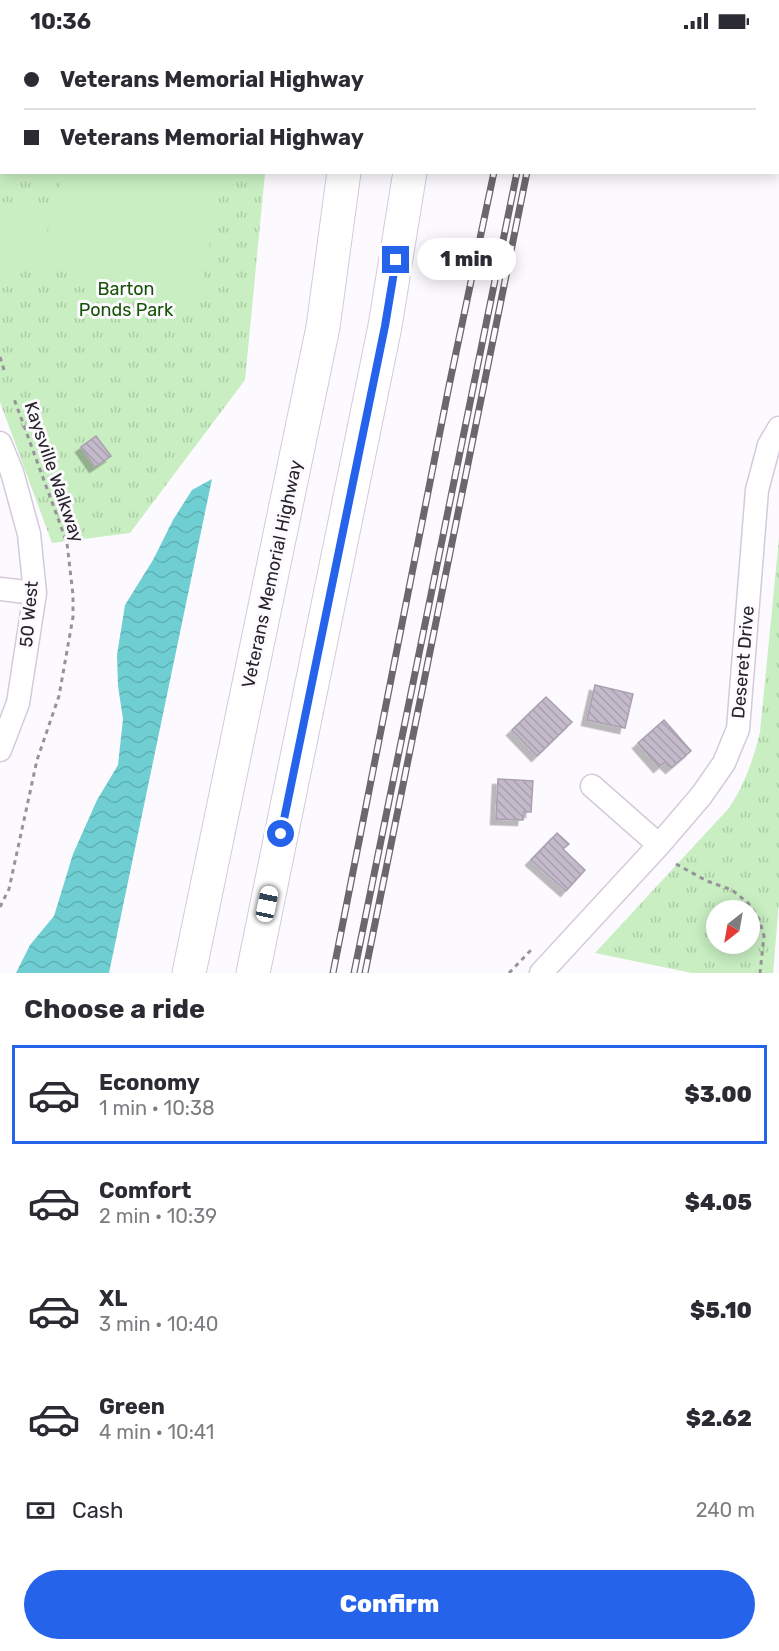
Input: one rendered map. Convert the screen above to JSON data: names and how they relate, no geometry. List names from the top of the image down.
{
  "streets": {
    "highway": ["Veterans Memorial Highway"],
    "street": ["50 West", "Deseret Drive"],
    "path": ["Kaysville Walkway"]
  },
  "parks": ["Barton Ponds Park"],
  "north": "bottom left",
  "page": {
    "status": "10:36",
    "banner": ["Veterans Memorial Highway", "Veterans Memorial Highway"],
    "bubble": "1 min",
    "heading": "Choose a ride",
    "list": [
      {
        "name": "Economy",
        "note": "1 min · 10:38",
        "value": "$3.00"
      },
      {
        "name": "Comfort",
        "note": "2 min · 10:39",
        "value": "$4.05"
      },
      {
        "name": "XL",
        "note": "3 min · 10:40",
        "value": "$5.10"
      },
      {
        "name": "Green",
        "note": "4 min · 10:41",
        "value": "$2.62"
      }
    ],
    "pay": ["Cash", "240 m"],
    "buttons": "Confirm"
  }
}
